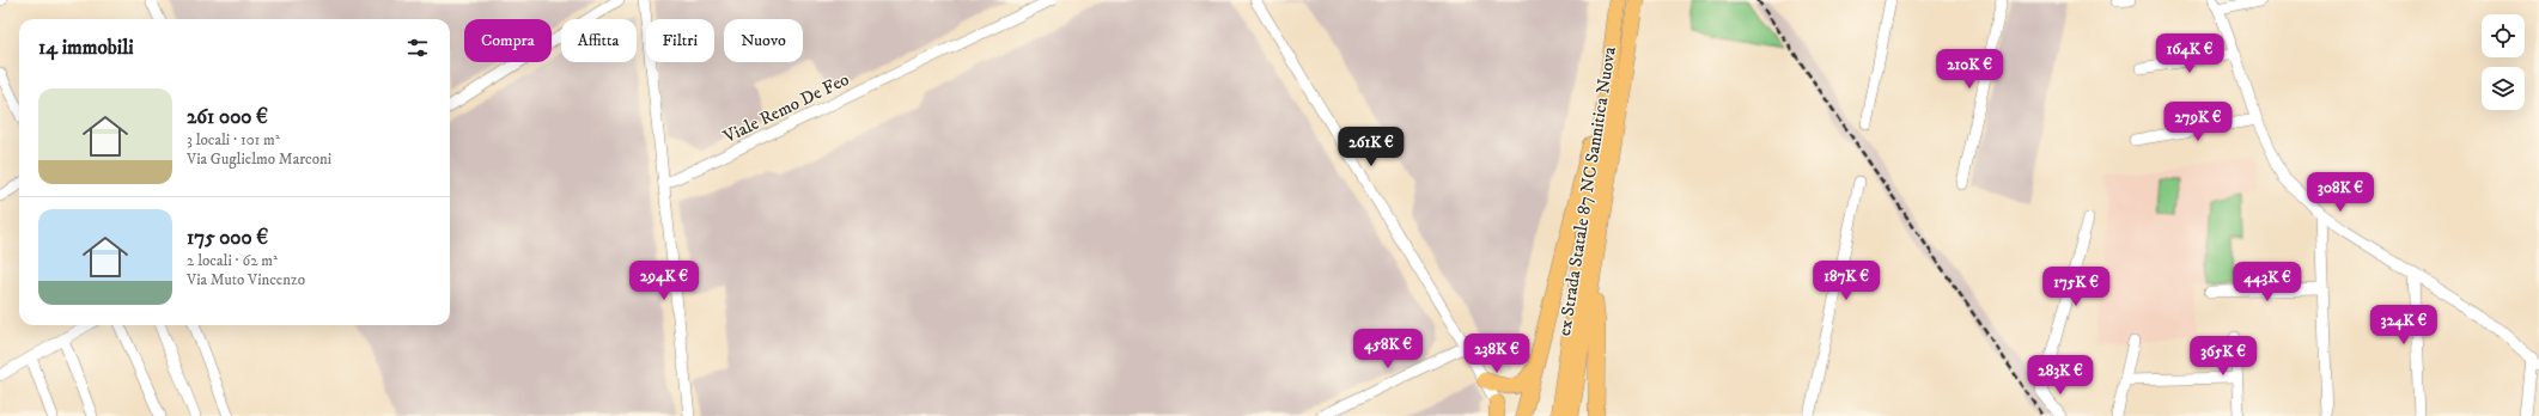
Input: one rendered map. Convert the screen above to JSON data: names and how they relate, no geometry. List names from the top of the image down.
{
  "streets": {
    "highway": ["ex Strada Statale 87 NC Sannitica Nuova"],
    "street": ["Viale Remo De Feo"]
  },
  "page": {
    "chip": [
      "Compra",
      "Affitta",
      "Filtri",
      "Nuovo"
    ],
    "heading": "14 immobili",
    "price": [
      "164K €",
      "210K €",
      "279K €",
      "261K €",
      "308K €",
      "294K €",
      "187K €",
      "443K €",
      "175K €",
      "324K €",
      "458K €",
      "238K €",
      "365K €",
      "283K €"
    ],
    "list": [
      {
        "name": "261 000 €",
        "note": "3 locali · 101 m² · Via Guglielmo Marconi"
      },
      {
        "name": "175 000 €",
        "note": "2 locali · 62 m² · Via Muto Vincenzo"
      }
    ]
  }
}
